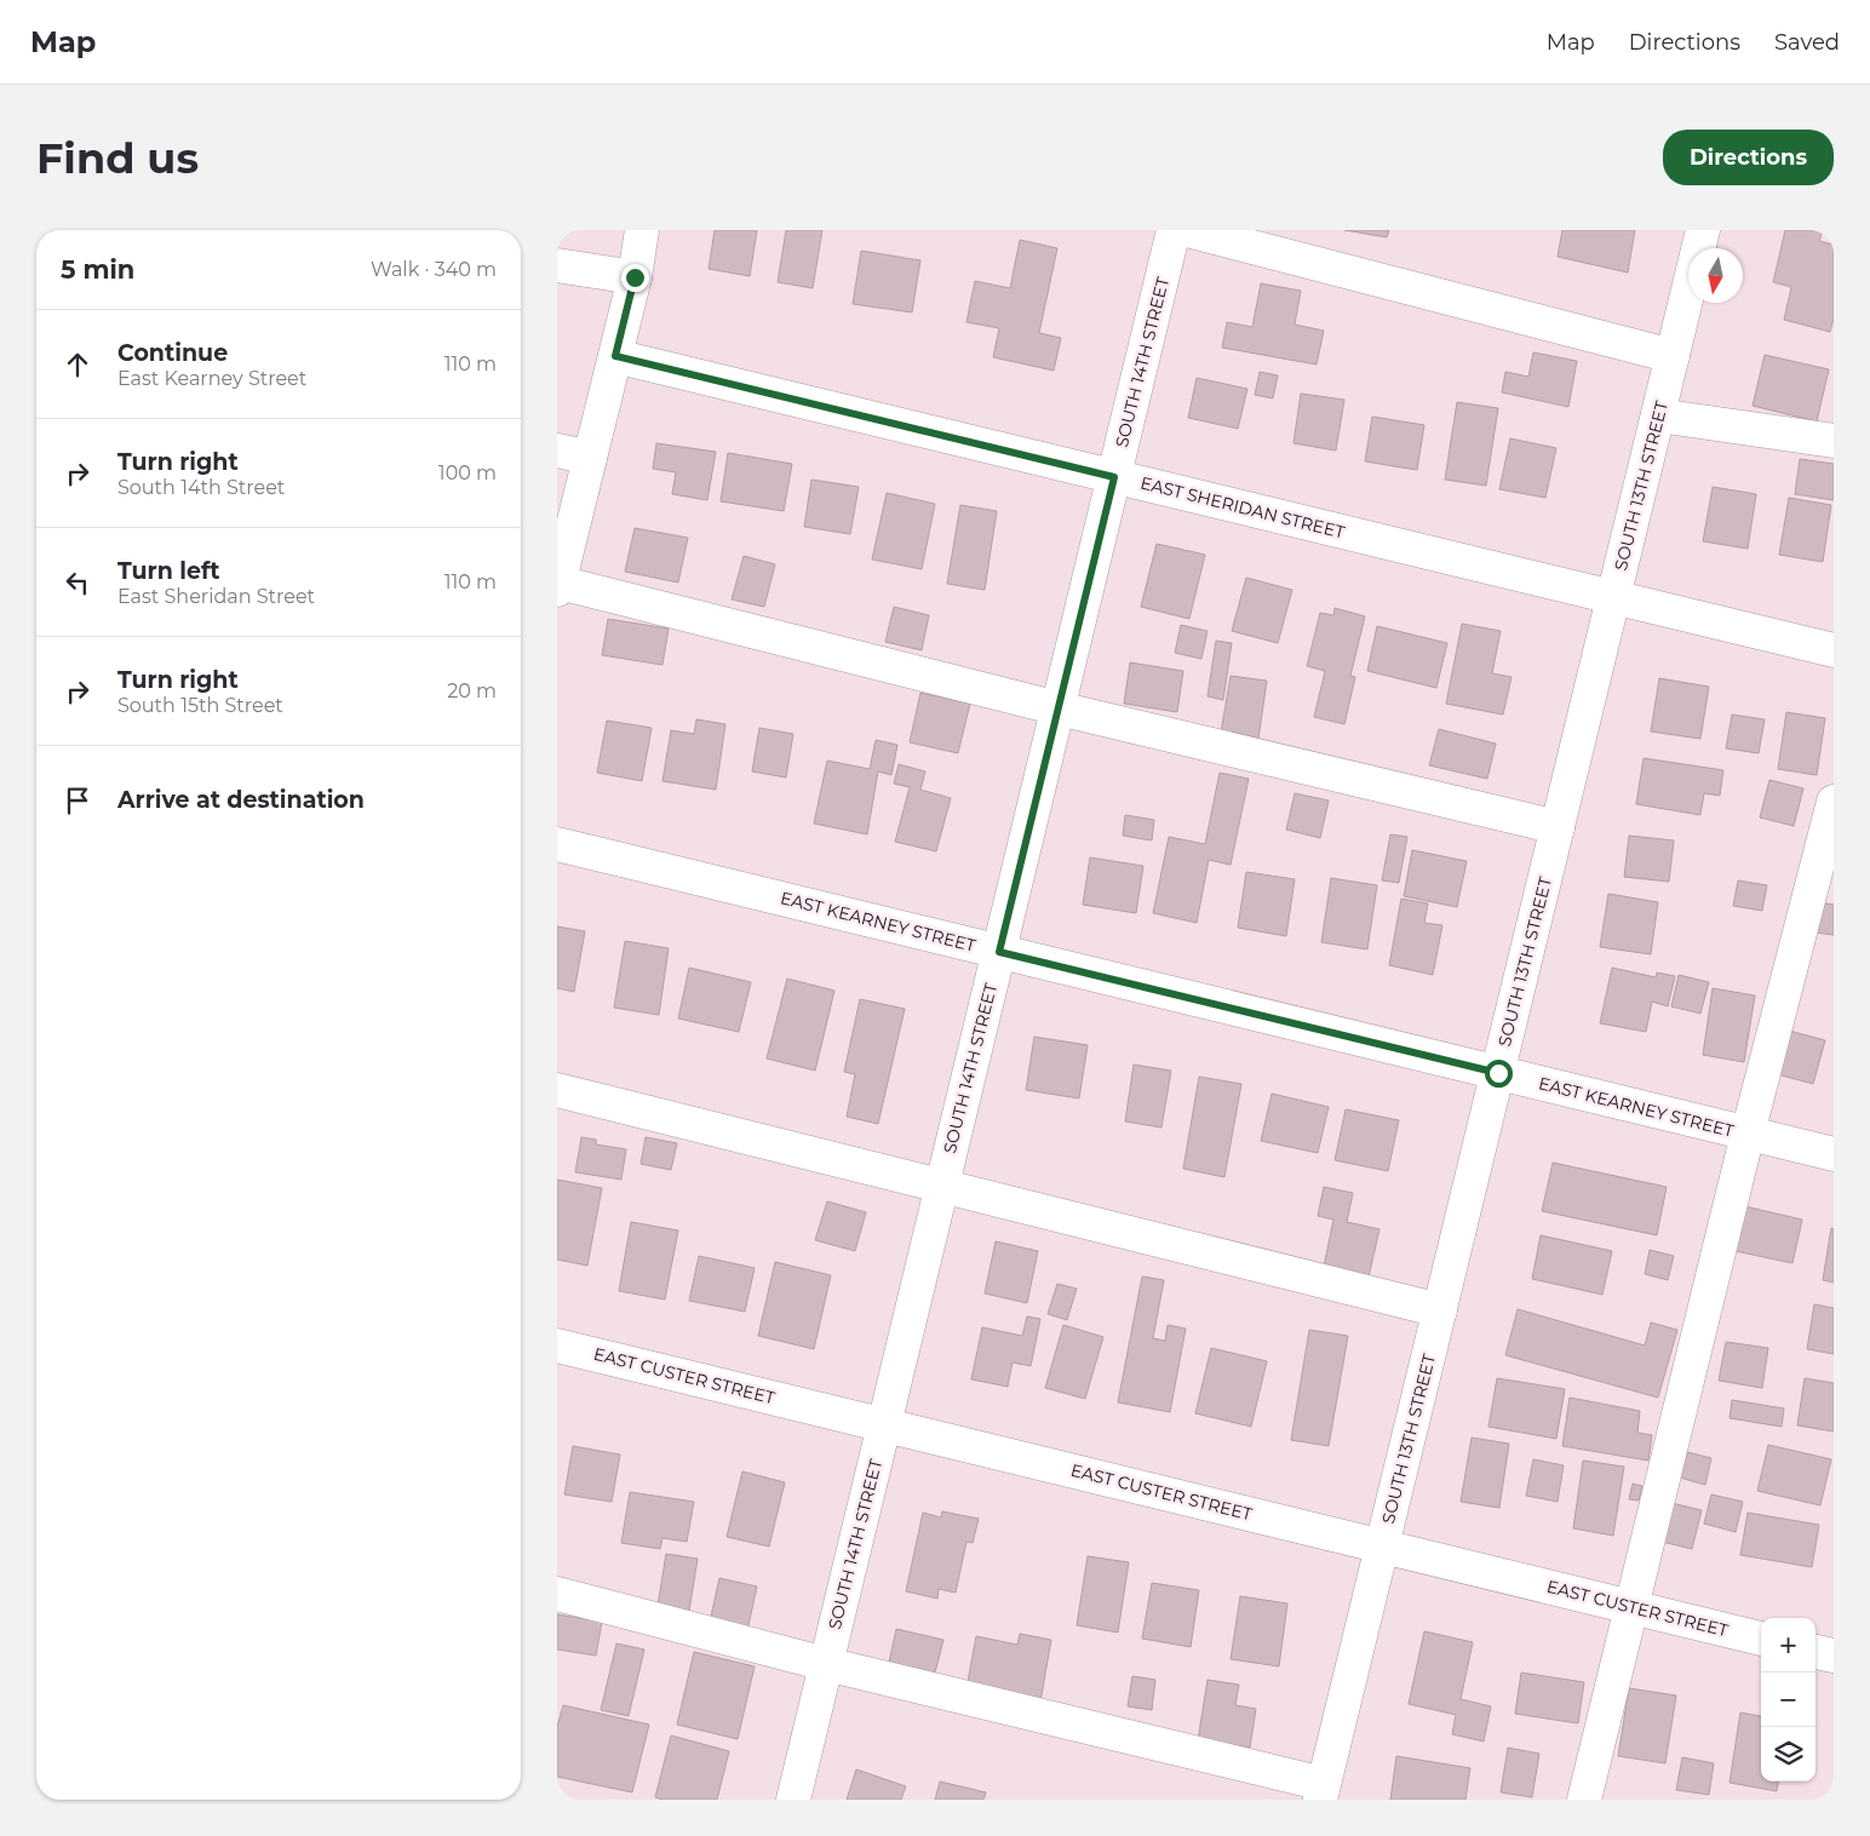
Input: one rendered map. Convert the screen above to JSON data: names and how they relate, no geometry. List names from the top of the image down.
{
  "streets": {
    "street": [
      "SOUTH 14TH STREET",
      "SOUTH 13TH STREET",
      "EAST SHERIDAN STREET",
      "EAST KEARNEY STREET",
      "EAST CUSTER STREET"
    ]
  },
  "crossings": [
    ["SOUTH 14TH STREET", "EAST SHERIDAN STREET"],
    ["SOUTH 14TH STREET", "EAST KEARNEY STREET"],
    ["SOUTH 14TH STREET", "EAST CUSTER STREET"],
    ["SOUTH 13TH STREET", "EAST SHERIDAN STREET"],
    ["SOUTH 13TH STREET", "EAST KEARNEY STREET"],
    ["SOUTH 13TH STREET", "EAST CUSTER STREET"]
  ],
  "north": "bottom",
  "page": {
    "header": "Map",
    "nav": ["Map", "Directions", "Saved"],
    "buttons": "Directions",
    "title": "Find us",
    "heading": ["5 min", "Walk · 340 m"],
    "list": [
      ["Continue", "East Kearney Street", "110 m"],
      ["Turn right", "South 14th Street", "100 m"],
      ["Turn left", "East Sheridan Street", "110 m"],
      ["Turn right", "South 15th Street", "20 m"],
      "Arrive at destination"
    ],
    "map_buttons": ["+", "−"]
  }
}
